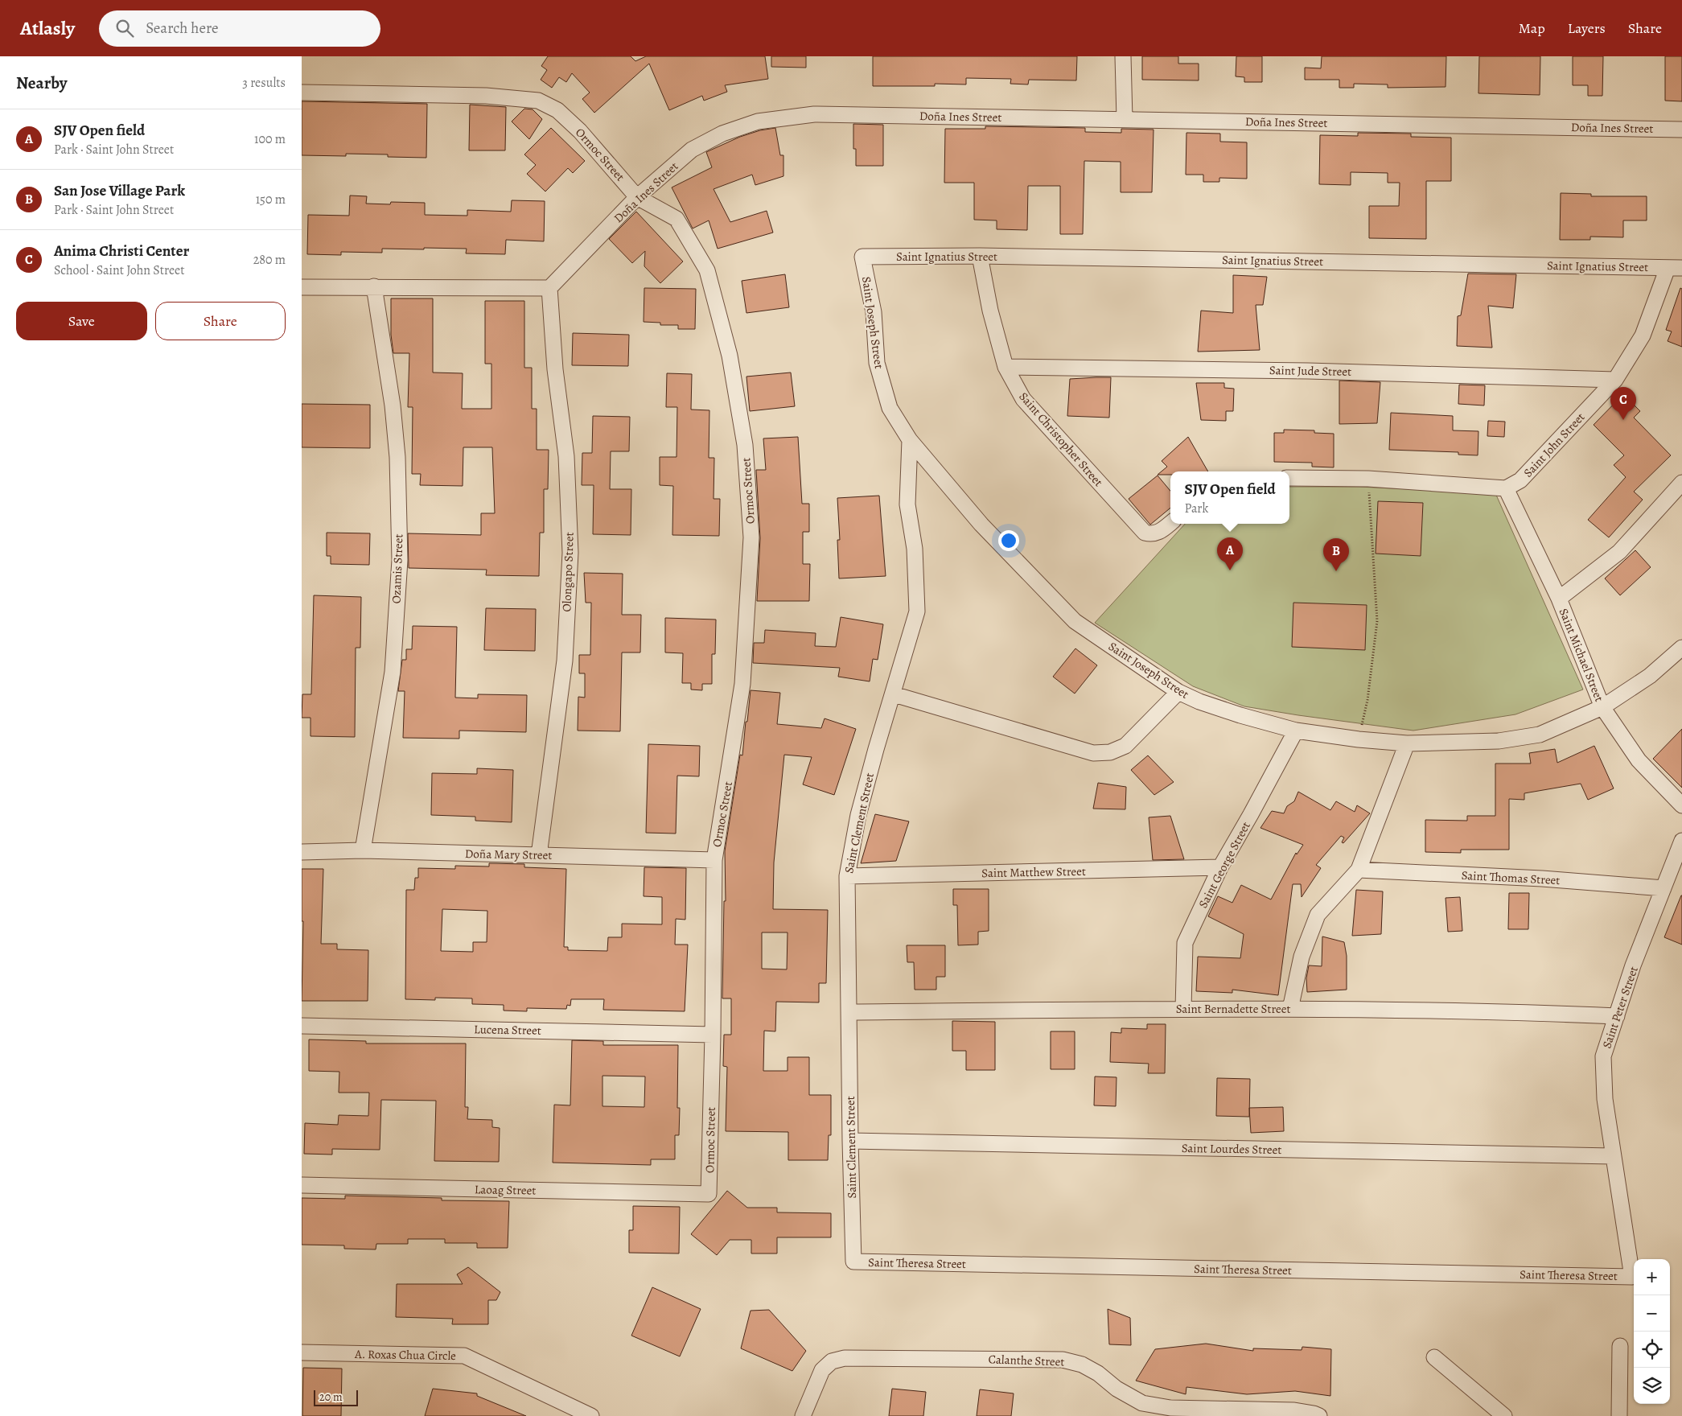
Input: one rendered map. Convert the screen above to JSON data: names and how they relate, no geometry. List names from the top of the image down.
{
  "streets": {
    "street": [
      "Doña Ines Street",
      "Ormoc Street",
      "Saint Ignatius Street",
      "Saint Joseph Street",
      "Saint Jude Street",
      "Saint Christopher Street",
      "Saint John Street",
      "Ozamis Street",
      "Olongapo Street",
      "Saint Michael Street",
      "Saint Clement Street",
      "Doña Mary Street",
      "Saint George Street",
      "Saint Matthew Street",
      "Saint Thomas Street",
      "Saint Peter Street",
      "Saint Bernadette Street",
      "Lucena Street",
      "Saint Lourdes Street",
      "Laoag Street",
      "Saint Theresa Street",
      "A. Roxas Chua Circle",
      "Calanthe Street"
    ]
  },
  "crossings": [
    ["Doña Ines Street", "Ormoc Street"],
    ["Doña Ines Street", "Olongapo Street"],
    ["Ormoc Street", "Doña Mary Street"],
    ["Ormoc Street", "Lucena Street"],
    ["Ormoc Street", "Laoag Street"],
    ["Saint Ignatius Street", "Saint Joseph Street"],
    ["Saint Ignatius Street", "Saint Christopher Street"],
    ["Saint Ignatius Street", "Saint John Street"],
    ["Saint Joseph Street", "Saint Michael Street"],
    ["Saint Joseph Street", "Saint Clement Street"],
    ["Saint Joseph Street", "Saint George Street"],
    ["Saint Jude Street", "Saint Christopher Street"],
    ["Saint Jude Street", "Saint John Street"],
    ["Saint John Street", "Saint Michael Street"],
    ["Ozamis Street", "Doña Mary Street"],
    ["Olongapo Street", "Doña Mary Street"],
    ["Saint Clement Street", "Saint Matthew Street"],
    ["Saint Clement Street", "Saint Bernadette Street"],
    ["Saint Clement Street", "Saint Lourdes Street"],
    ["Saint Clement Street", "Saint Theresa Street"],
    ["Saint George Street", "Saint Matthew Street"],
    ["Saint George Street", "Saint Bernadette Street"],
    ["Saint Thomas Street", "Saint Peter Street"],
    ["Saint Peter Street", "Saint Bernadette Street"],
    ["Saint Peter Street", "Saint Lourdes Street"],
    ["Saint Peter Street", "Saint Theresa Street"]
  ],
  "scale_bar": "20 m",
  "page": {
    "header": "Atlasly",
    "search": "Search here",
    "nav": ["Map", "Layers", "Share"],
    "heading": ["Nearby", "3 results"],
    "list": [
      {
        "mark": "A",
        "name": "SJV Open field",
        "note": "Park · Saint John Street",
        "value": "100 m"
      },
      {
        "mark": "B",
        "name": "San Jose Village Park",
        "note": "Park · Saint John Street",
        "value": "150 m"
      },
      {
        "mark": "C",
        "name": "Anima Christi Center",
        "note": "School · Saint John Street",
        "value": "280 m"
      }
    ],
    "buttons": ["Save", "Share"],
    "pins": ["C", "A", "B"],
    "popup": ["SJV Open field", "Park"],
    "map_buttons": ["+", "−"],
    "scale": "20 m"
  }
}
